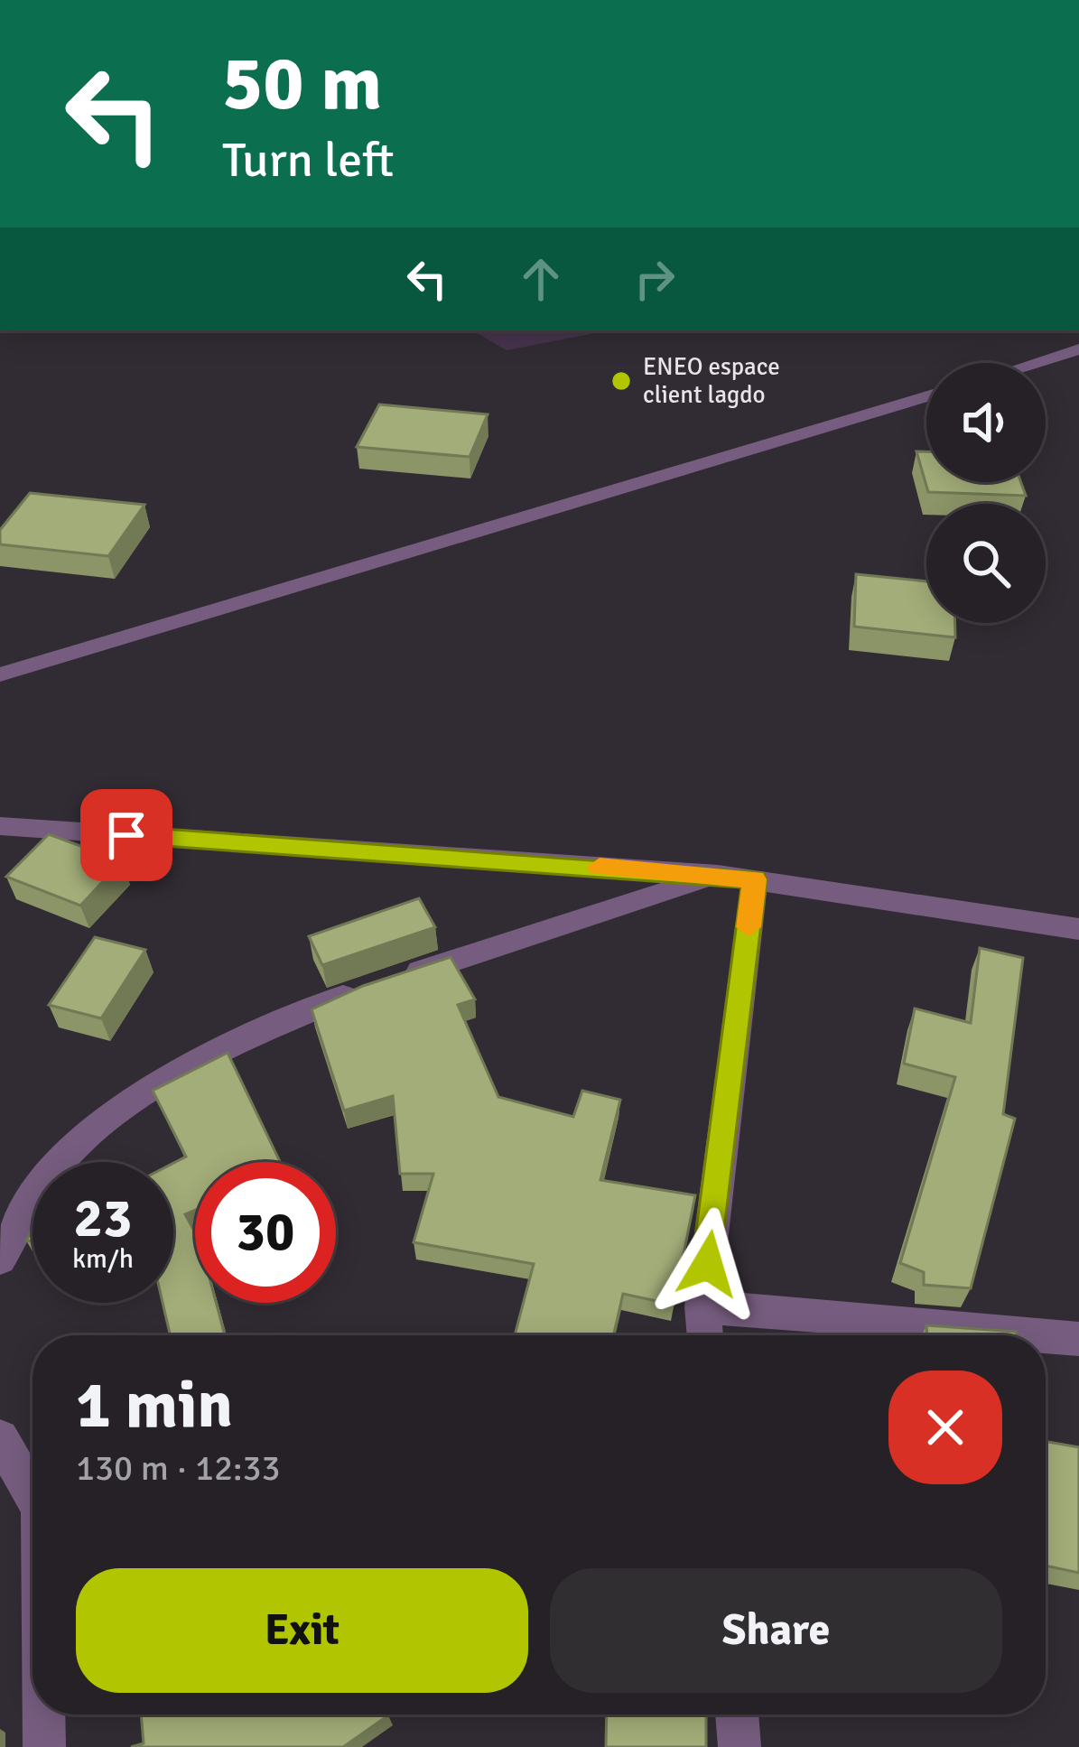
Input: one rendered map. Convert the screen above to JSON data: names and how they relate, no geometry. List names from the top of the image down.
{
  "places": ["ENEO espace client lagdo"],
  "page": {
    "turn": ["50 m", "Turn left"],
    "speed": "23 km/h",
    "limit": "30",
    "heading": ["1 min", "130 m · 12:33"],
    "buttons": ["Exit", "Share"]
  }
}
